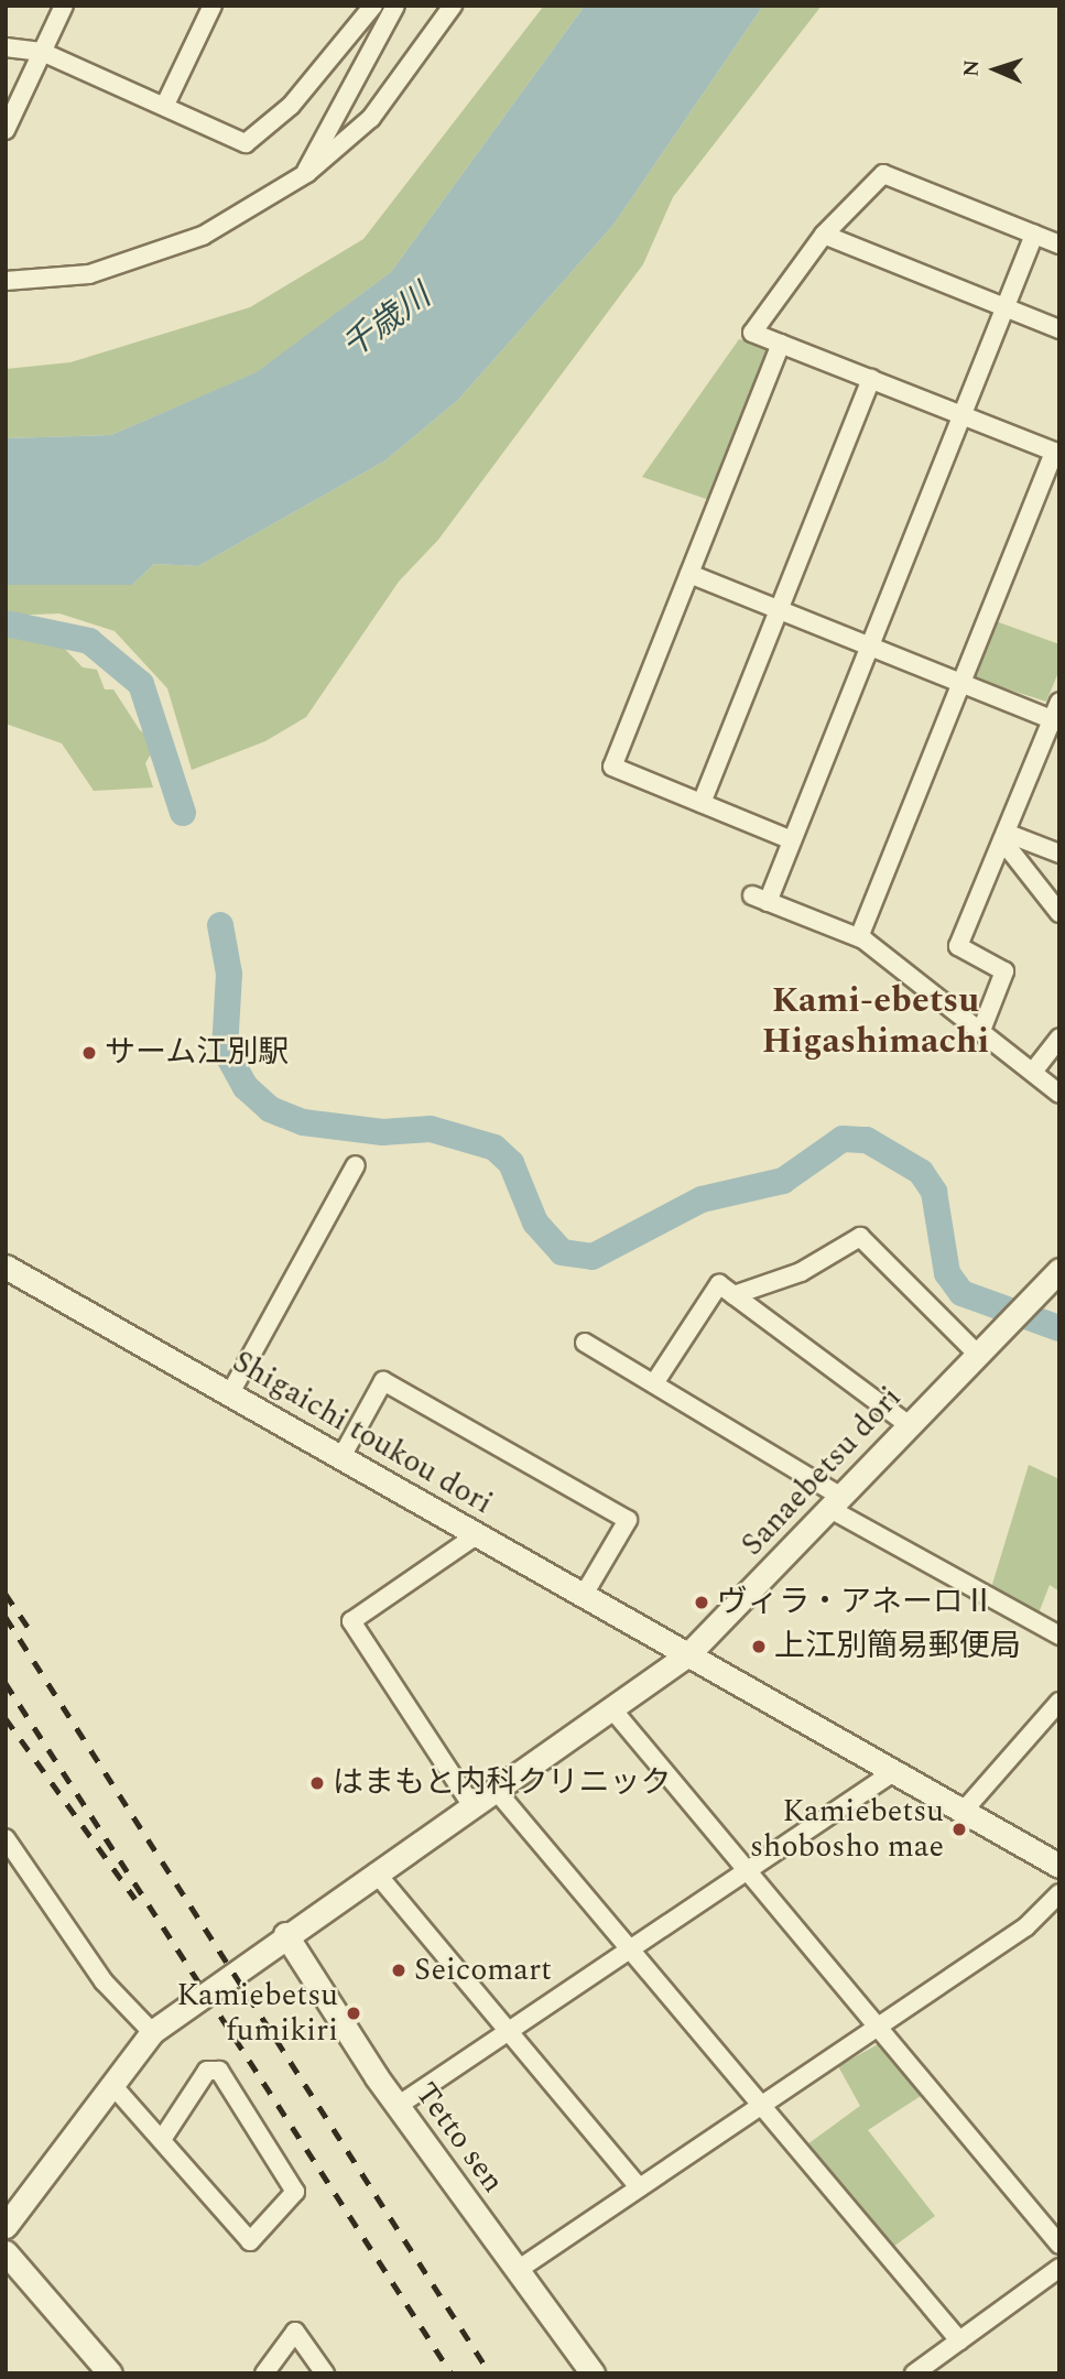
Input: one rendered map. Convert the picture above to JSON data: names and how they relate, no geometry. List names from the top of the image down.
{
  "streets": {
    "street": ["Shigaichi toukou dori", "Sanaebetsu dori", "Tetto sen"]
  },
  "crossings": [
    ["Shigaichi toukou dori", "Sanaebetsu dori"],
    ["Sanaebetsu dori", "Tetto sen"]
  ],
  "districts": ["Kami-ebetsu Higashimachi"],
  "water": ["千歳川"],
  "places": [
    "サーム江別駅",
    "ヴィラ・アネーロⅡ",
    "上江別簡易郵便局",
    "はまもと内科クリニック",
    "Kamiebetsu shobosho mae",
    "Seicomart",
    "Kamiebetsu fumikiri"
  ],
  "north": "left"
}
